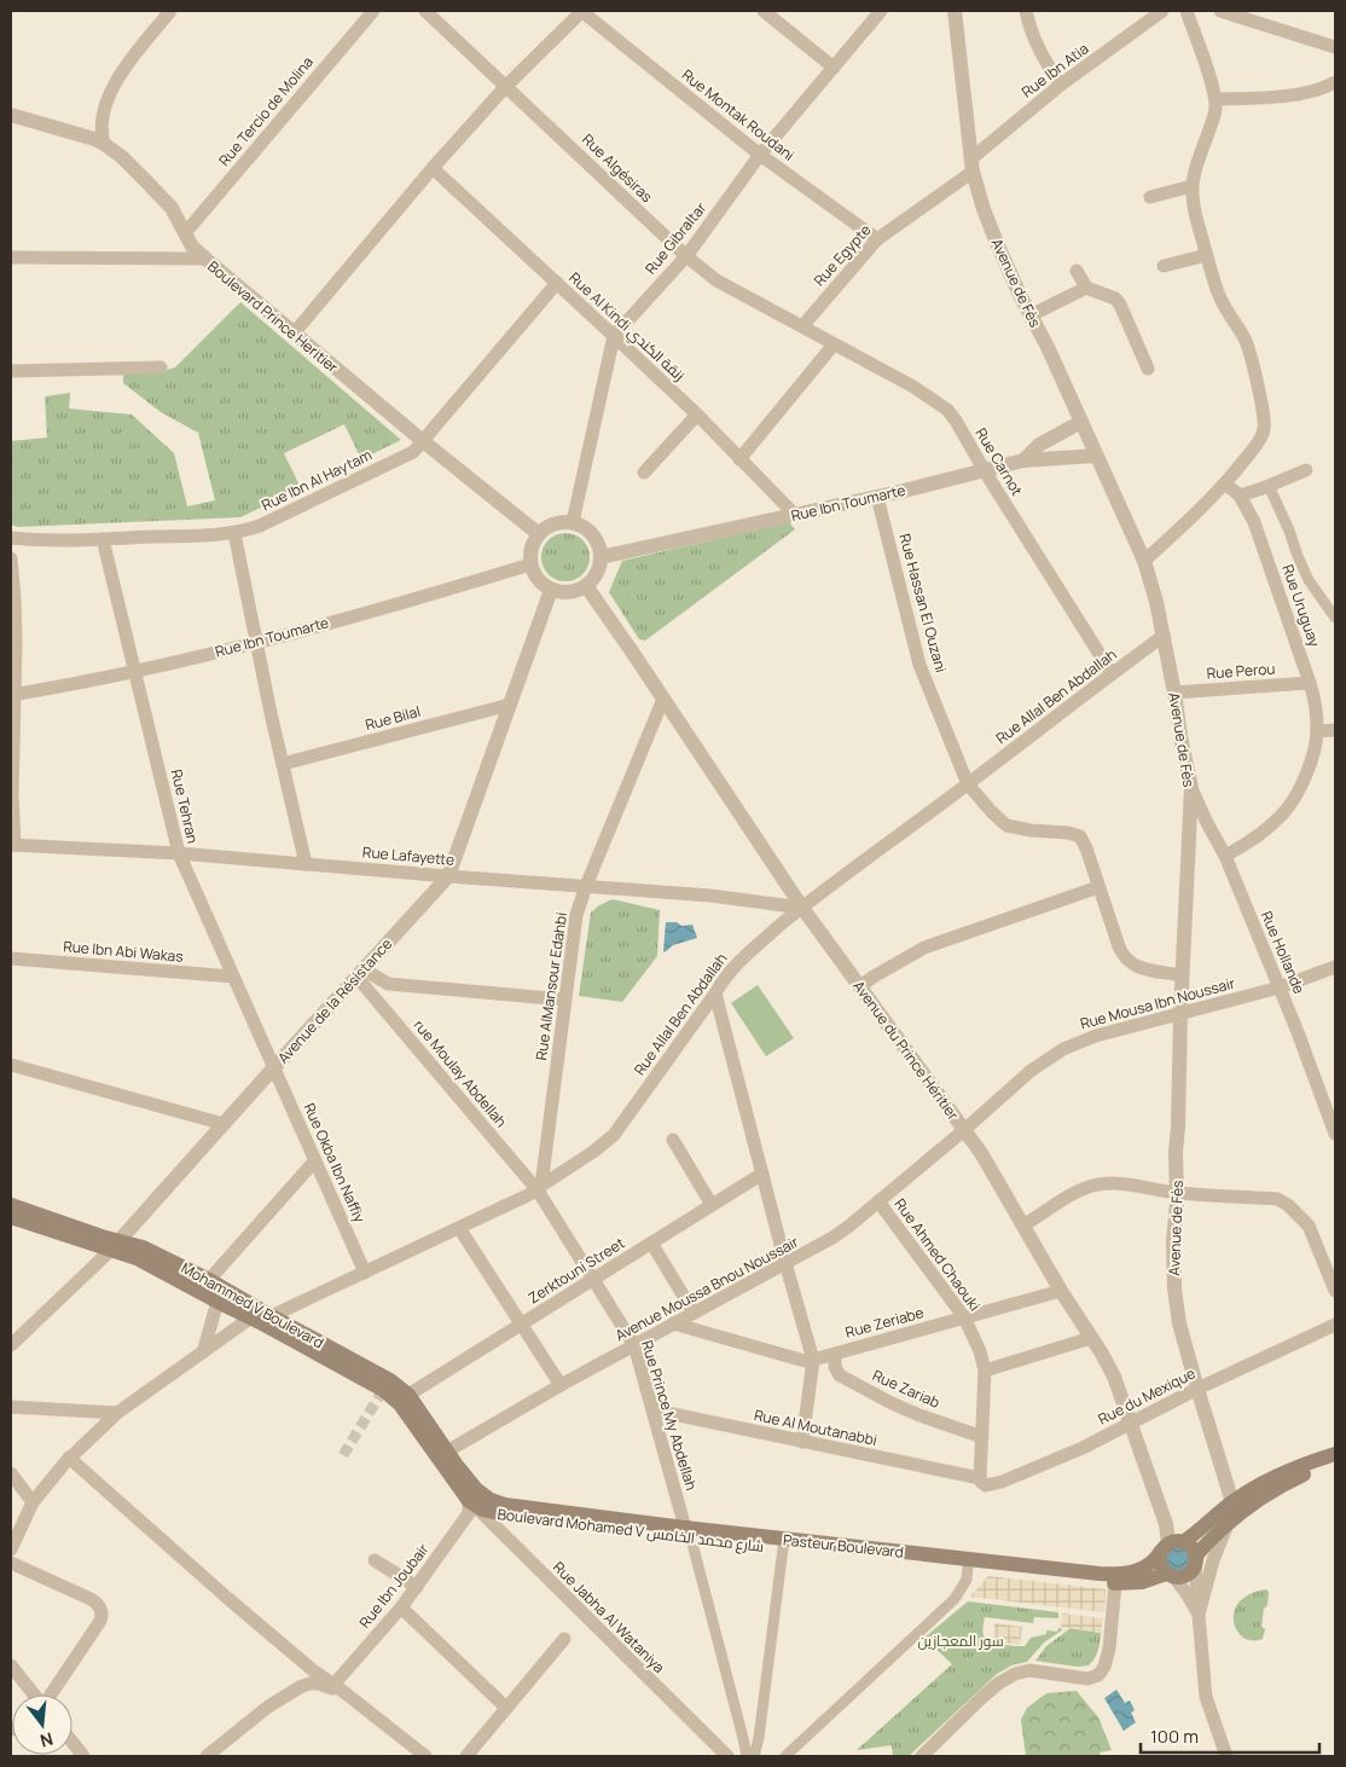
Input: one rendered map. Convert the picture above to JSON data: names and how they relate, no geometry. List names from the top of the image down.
{
  "streets": {
    "main road": ["Mohammed V Boulevard", "Boulevard Mohamed V شارع محمد الخامس"],
    "street": [
      "Rue Ibn Atia",
      "Rue Tercio de Molina",
      "Rue Montak Roudani",
      "Rue Algésiras",
      "Rue Gibraltar",
      "Rue Egypte",
      "Avenue de Fès",
      "Boulevard Prince Heritier",
      "Rue Al Kindi زنقة الكندي",
      "Rue Carnot",
      "Rue Ibn Al Haytam",
      "Rue Ibn Toumarte",
      "Rue Hassan El Ouzani",
      "Rue Uruguay",
      "Rue Perou",
      "Rue Allal Ben Abdallah",
      "Rue Bilal",
      "Rue Tehran",
      "Rue Lafayette",
      "Rue Ibn Abi Wakas",
      "Rue Hollande",
      "Rue AlMansour Edahbi",
      "Avenue de la Résistance",
      "Rue Mousa Ibn Noussair",
      "Avenue du Prince Héritier",
      "rue Moulay Abdellah",
      "Rue Okba Ibn Naffiy",
      "Rue Ahmed Chaouki",
      "Zerktouni Street",
      "Avenue Moussa Bnou Noussair",
      "Rue Zeriabe",
      "Rue Zariab",
      "Rue du Mexique",
      "Rue Prince My Abdellah",
      "Rue Al Moutanabbi",
      "Rue Ibn Joubair",
      "Rue Jabha Al Wataniya"
    ]
  },
  "crossings": [
    ["Rue Ibn Atia", "Rue Egypte"],
    ["Rue Ibn Atia", "Avenue de Fès"],
    ["Rue Tercio de Molina", "Boulevard Prince Heritier"],
    ["Rue Montak Roudani", "Rue Gibraltar"],
    ["Rue Montak Roudani", "Rue Egypte"],
    ["Rue Algésiras", "Rue Gibraltar"],
    ["Rue Algésiras", "Rue Egypte"],
    ["Rue Algésiras", "Rue Carnot"],
    ["Rue Gibraltar", "Boulevard Prince Heritier"],
    ["Rue Gibraltar", "Rue Al Kindi زنقة الكندي"],
    ["Rue Gibraltar", "Rue Ibn Toumarte"],
    ["Rue Gibraltar", "Avenue de la Résistance"],
    ["Rue Gibraltar", "Avenue du Prince Héritier"],
    ["Rue Egypte", "Avenue de Fès"],
    ["Rue Egypte", "Rue Carnot"],
    ["Avenue de Fès", "Rue Ibn Toumarte"],
    ["Avenue de Fès", "Rue Perou"],
    ["Avenue de Fès", "Rue Allal Ben Abdallah"],
    ["Avenue de Fès", "Rue Hollande"],
    ["Avenue de Fès", "Rue Mousa Ibn Noussair"],
    ["Avenue de Fès", "Rue du Mexique"],
    ["Boulevard Prince Heritier", "Rue Ibn Al Haytam"],
    ["Boulevard Prince Heritier", "Rue Ibn Toumarte"],
    ["Boulevard Prince Heritier", "Avenue de la Résistance"],
    ["Boulevard Prince Heritier", "Avenue du Prince Héritier"],
    ["Rue Al Kindi زنقة الكندي", "Rue Ibn Al Haytam"],
    ["Rue Al Kindi زنقة الكندي", "Rue Ibn Toumarte"],
    ["Rue Carnot", "Rue Ibn Toumarte"],
    ["Rue Carnot", "Rue Allal Ben Abdallah"],
    ["Rue Ibn Al Haytam", "Rue Tehran"],
    ["Rue Ibn Toumarte", "Rue Hassan El Ouzani"],
    ["Rue Ibn Toumarte", "Rue Tehran"],
    ["Rue Ibn Toumarte", "Avenue de la Résistance"],
    ["Rue Ibn Toumarte", "Avenue du Prince Héritier"],
    ["Rue Hassan El Ouzani", "Rue Allal Ben Abdallah"],
    ["Rue Uruguay", "Rue Perou"],
    ["Rue Uruguay", "Rue Hollande"],
    ["Rue Allal Ben Abdallah", "Rue Lafayette"],
    ["Rue Allal Ben Abdallah", "Rue AlMansour Edahbi"],
    ["Rue Allal Ben Abdallah", "Avenue du Prince Héritier"],
    ["Rue Allal Ben Abdallah", "rue Moulay Abdellah"],
    ["Rue Allal Ben Abdallah", "Rue Okba Ibn Naffiy"],
    ["Rue Allal Ben Abdallah", "Mohammed V Boulevard"],
    ["Rue Allal Ben Abdallah", "Rue Prince My Abdellah"],
    ["Rue Bilal", "Avenue de la Résistance"],
    ["Rue Tehran", "Rue Lafayette"],
    ["Rue Tehran", "Rue Ibn Abi Wakas"],
    ["Rue Tehran", "Avenue de la Résistance"],
    ["Rue Tehran", "Rue Okba Ibn Naffiy"],
    ["Rue Lafayette", "Rue AlMansour Edahbi"],
    ["Rue Lafayette", "Avenue de la Résistance"],
    ["Rue Lafayette", "Avenue du Prince Héritier"],
    ["Rue Hollande", "Rue Mousa Ibn Noussair"],
    ["Rue AlMansour Edahbi", "Avenue du Prince Héritier"],
    ["Rue AlMansour Edahbi", "rue Moulay Abdellah"],
    ["Rue AlMansour Edahbi", "Rue Prince My Abdellah"],
    ["Avenue de la Résistance", "Avenue du Prince Héritier"],
    ["Avenue de la Résistance", "rue Moulay Abdellah"],
    ["Avenue de la Résistance", "Rue Okba Ibn Naffiy"],
    ["Avenue de la Résistance", "Mohammed V Boulevard"],
    ["Rue Mousa Ibn Noussair", "Avenue du Prince Héritier"],
    ["Rue Mousa Ibn Noussair", "Avenue Moussa Bnou Noussair"],
    ["Avenue du Prince Héritier", "Avenue Moussa Bnou Noussair"],
    ["Avenue du Prince Héritier", "Rue Zeriabe"],
    ["Avenue du Prince Héritier", "Rue du Mexique"],
    ["rue Moulay Abdellah", "Rue Prince My Abdellah"],
    ["Rue Ahmed Chaouki", "Avenue Moussa Bnou Noussair"],
    ["Rue Ahmed Chaouki", "Rue Zeriabe"],
    ["Rue Ahmed Chaouki", "Rue Zariab"],
    ["Rue Ahmed Chaouki", "Rue du Mexique"],
    ["Rue Ahmed Chaouki", "Rue Al Moutanabbi"],
    ["Zerktouni Street", "Mohammed V Boulevard"],
    ["Zerktouni Street", "Rue Prince My Abdellah"],
    ["Avenue Moussa Bnou Noussair", "Mohammed V Boulevard"],
    ["Avenue Moussa Bnou Noussair", "Rue Prince My Abdellah"],
    ["Mohammed V Boulevard", "Rue Prince My Abdellah"],
    ["Rue Zeriabe", "Rue Zariab"],
    ["Rue du Mexique", "Rue Al Moutanabbi"],
    ["Rue Prince My Abdellah", "Rue Al Moutanabbi"],
    ["Boulevard Mohamed V شارع محمد الخامس", "Rue Ibn Joubair"],
    ["Boulevard Mohamed V شارع محمد الخامس", "Rue Jabha Al Wataniya"],
    ["Rue Ibn Joubair", "Rue Jabha Al Wataniya"]
  ],
  "parks": ["سور المعجازين"],
  "scale_bar": "100 m",
  "north": "bottom"
}
